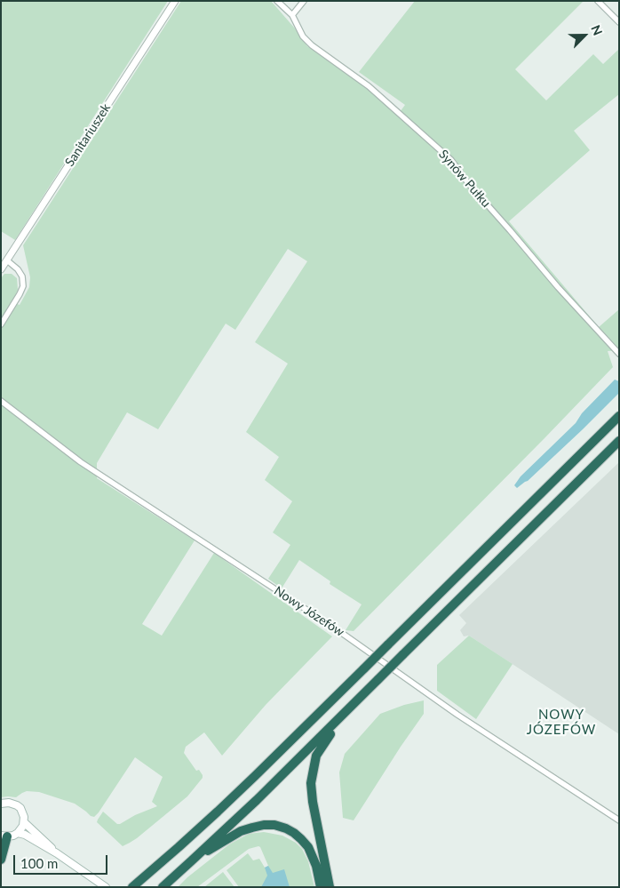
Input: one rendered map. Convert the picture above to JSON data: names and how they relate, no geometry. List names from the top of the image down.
{
  "streets": {
    "street": ["Sanitariuszek", "Synów Pułku", "Nowy Józefów"]
  },
  "districts": ["NOWY JÓZEFÓW"],
  "scale_bar": "100 m",
  "north": "top right"
}
